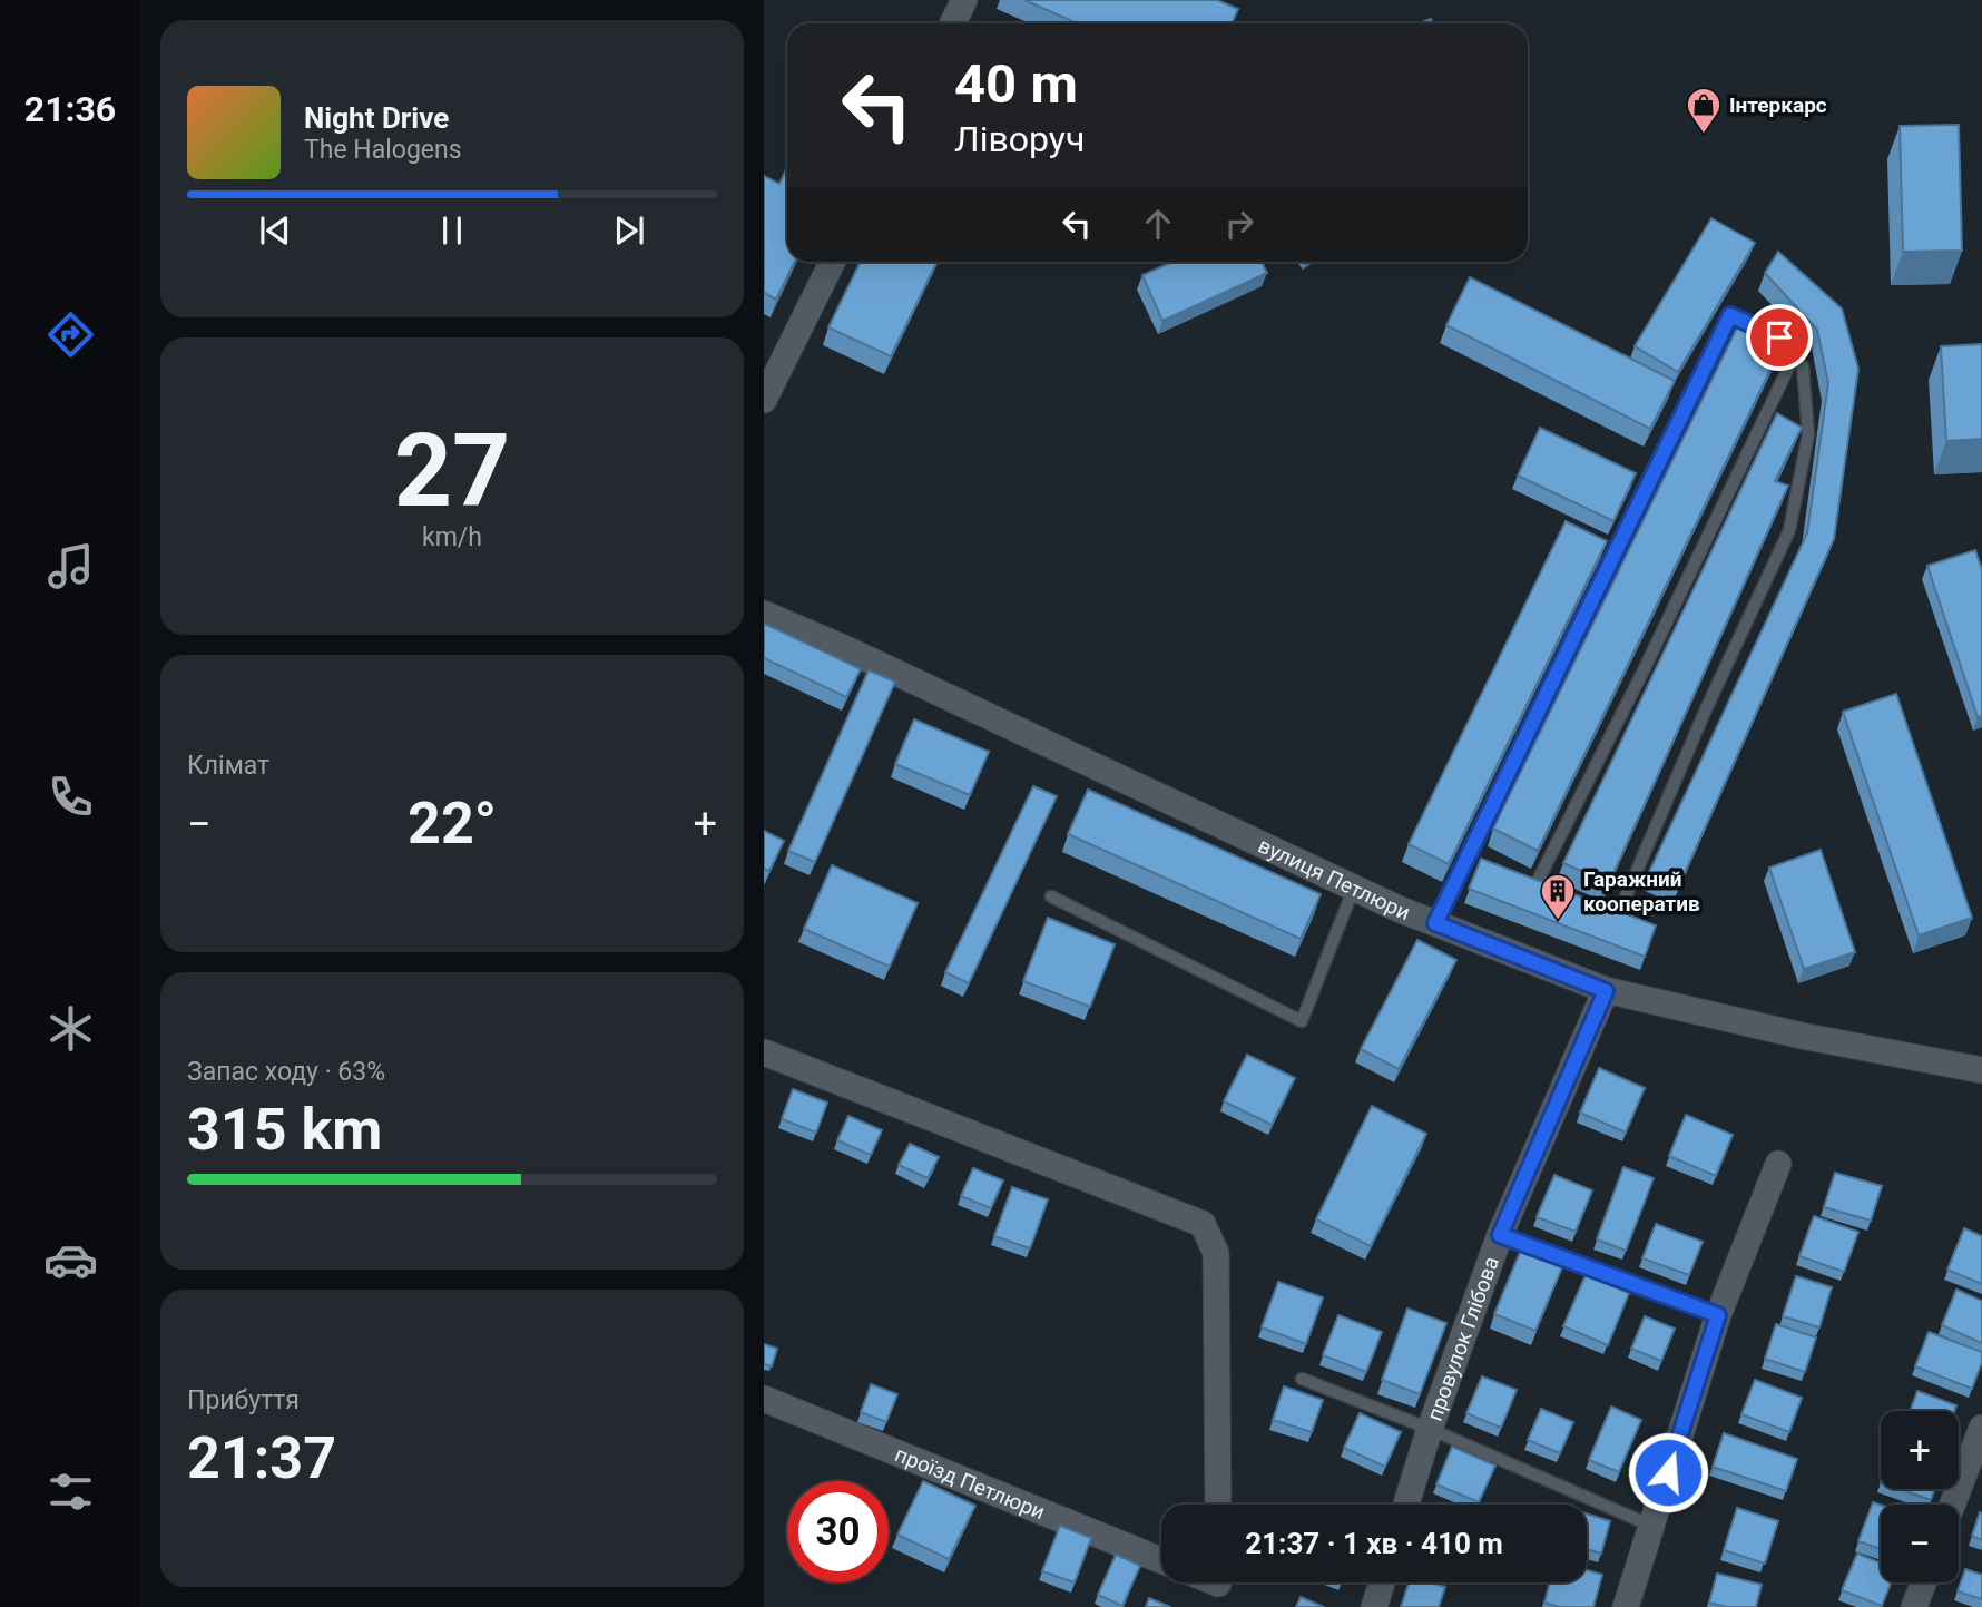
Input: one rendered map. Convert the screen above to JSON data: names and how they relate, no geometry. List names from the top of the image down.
{
  "streets": {
    "street": ["вулиця Петлюри", "провулок Глібова", "проїзд Петлюри"]
  },
  "crossings": [
    ["вулиця Петлюри", "провулок Глібова"]
  ],
  "places": {
    "shop": ["Інтеркарс"],
    "building": ["Гаражний кооператив"]
  },
  "page": {
    "tabs": "21:36",
    "turn": ["40 m", "Ліворуч"],
    "song": ["Night Drive", "The Halogens"],
    "tile": [
      ["27", "km/h"],
      "Клімат",
      ["Запас ходу · 63%", "315 km"],
      ["Прибуття", "21:37"]
    ],
    "heat": ["−", "22°", "+"],
    "map_buttons": ["+", "−"],
    "limit": "30",
    "trip": "21:37 · 1 хв · 410 m"
  }
}
